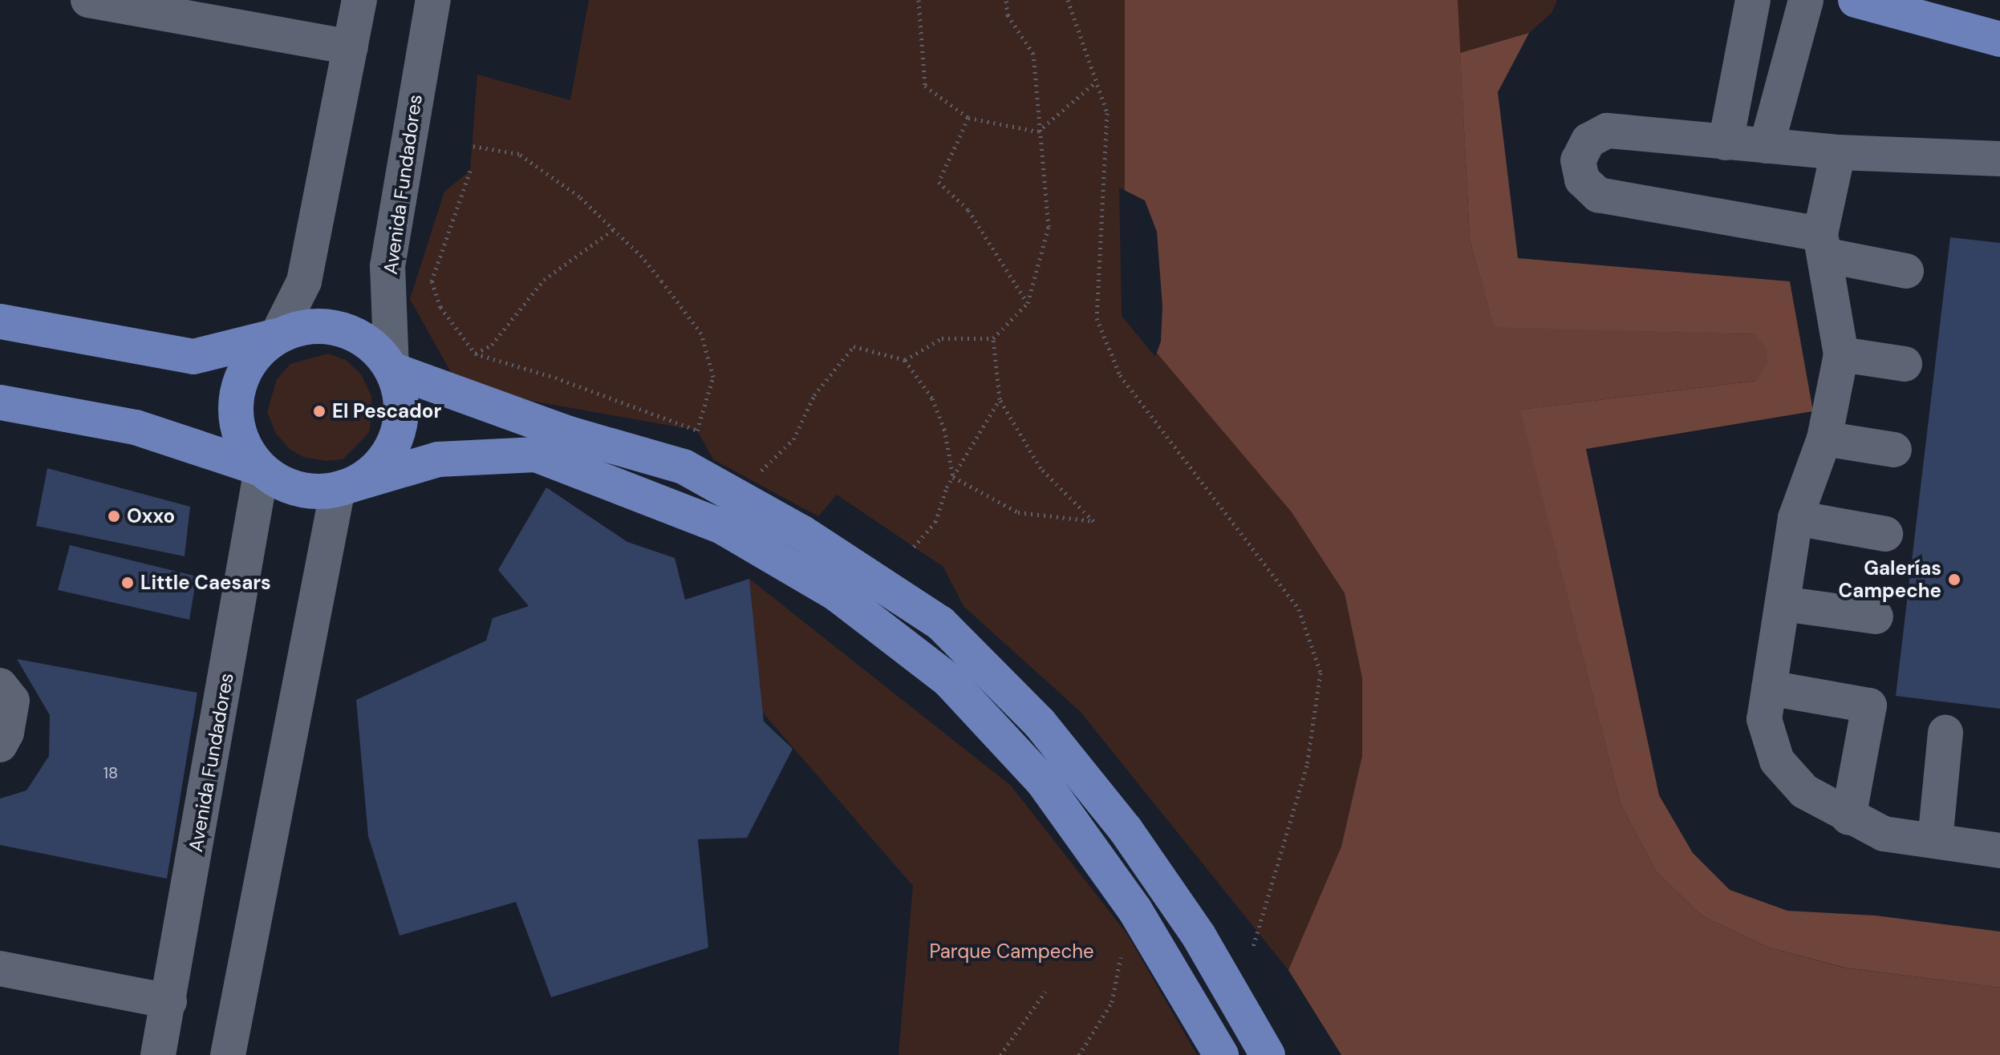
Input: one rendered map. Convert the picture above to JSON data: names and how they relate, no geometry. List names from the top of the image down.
{
  "streets": {
    "street": ["Avenida Fundadores"]
  },
  "parks": ["Parque Campeche"],
  "places": [
    "El Pescador",
    "Oxxo",
    "Galerías Campeche",
    "Little Caesars"
  ],
  "house_numbers": ["18"]
}
